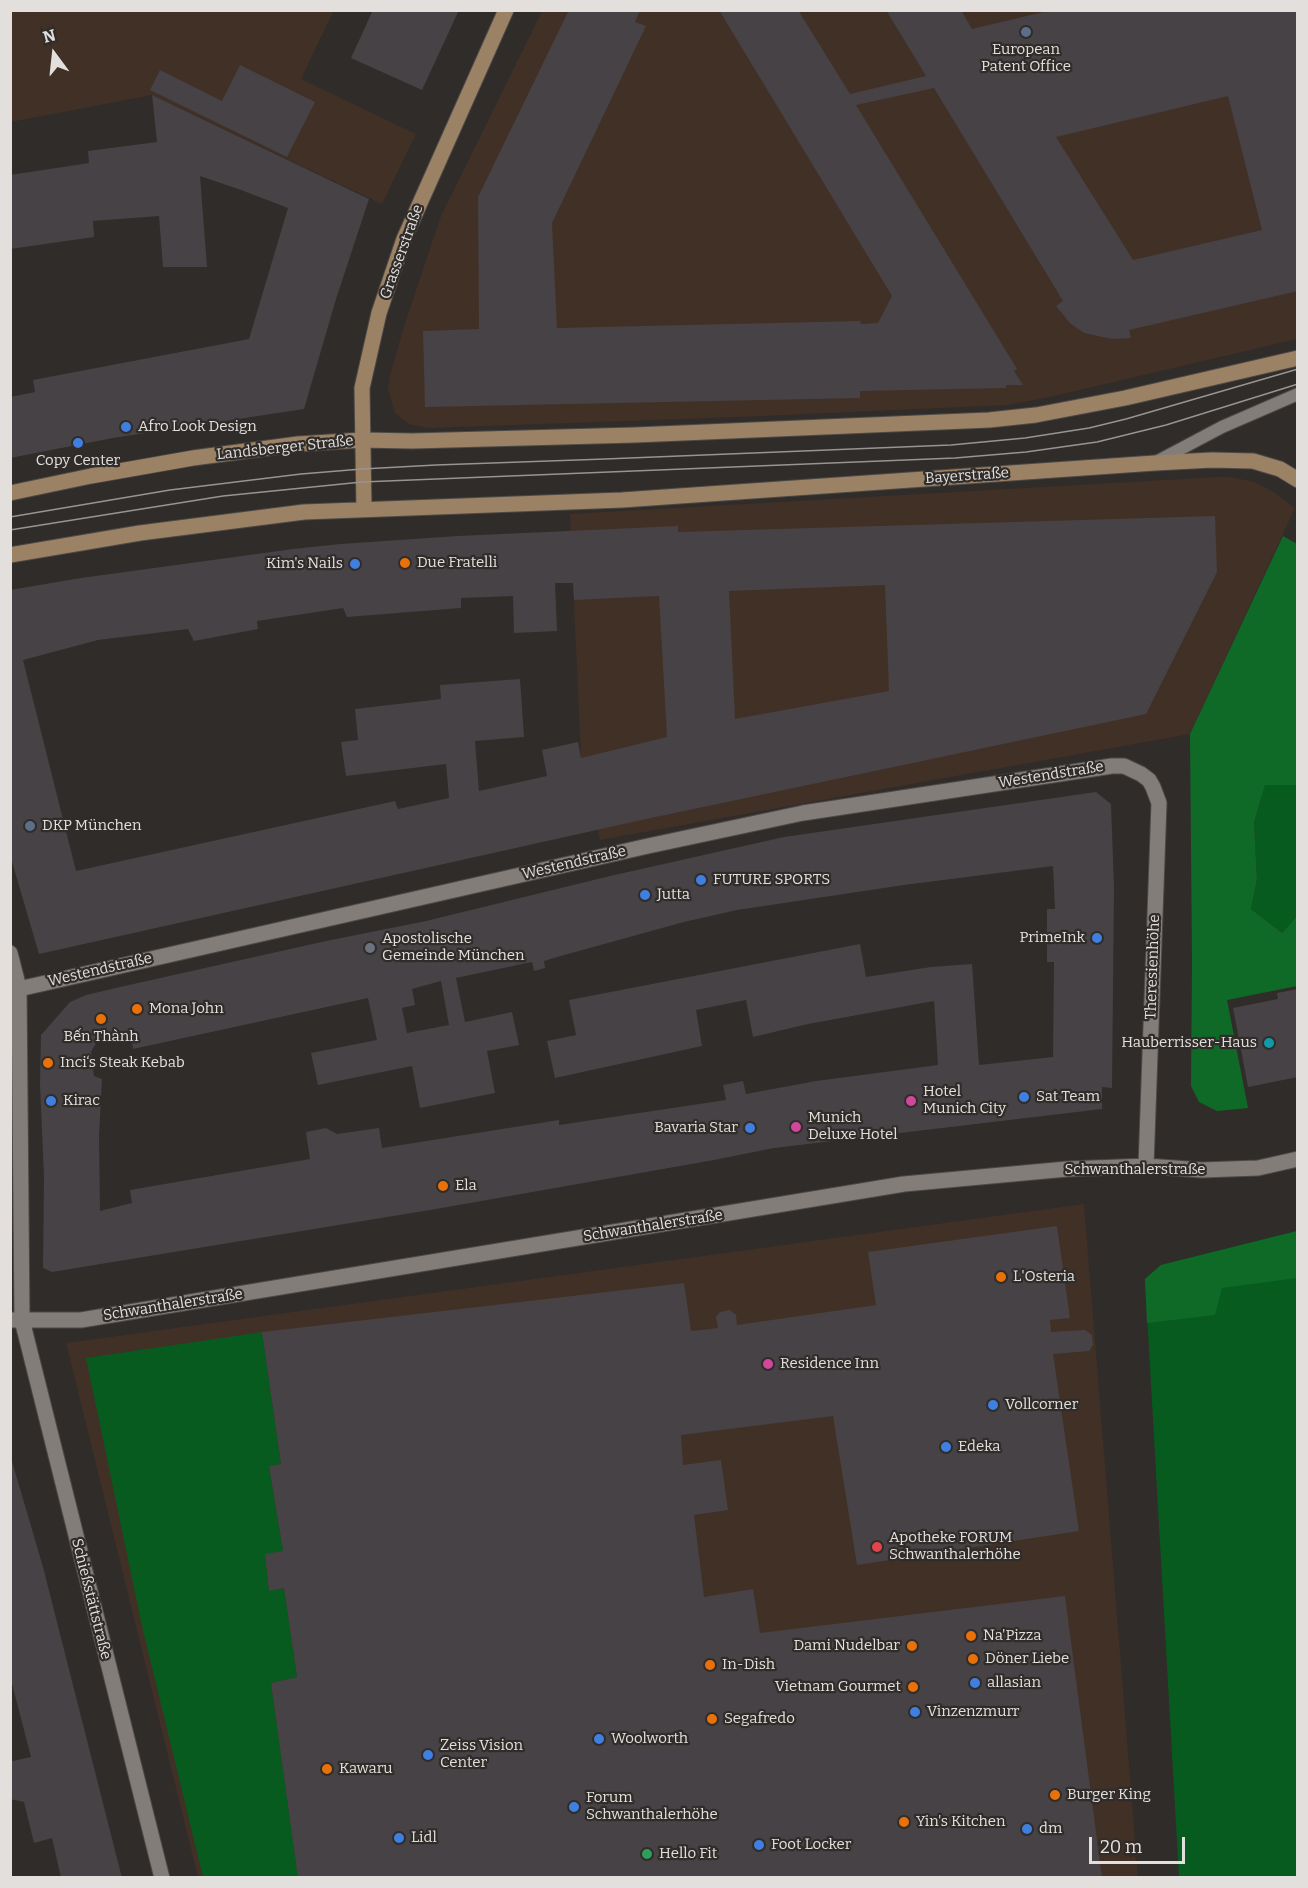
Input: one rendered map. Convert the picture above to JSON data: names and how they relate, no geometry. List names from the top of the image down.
{
  "streets": {
    "main road": ["Grasserstraße", "Landsberger Straße", "Bayerstraße"],
    "street": [
      "Westendstraße",
      "Theresienhöhe",
      "Schwanthalerstraße",
      "Schießstättstraße"
    ]
  },
  "crossings": [
    ["Grasserstraße", "Landsberger Straße"],
    ["Grasserstraße", "Bayerstraße"],
    ["Westendstraße", "Theresienhöhe"],
    ["Westendstraße", "Schießstättstraße"],
    ["Theresienhöhe", "Schwanthalerstraße"],
    ["Schwanthalerstraße", "Schießstättstraße"]
  ],
  "places": [
    "European Patent Office",
    "Afro Look Design",
    "Copy Center",
    "Due Fratelli",
    "Kim's Nails",
    "DKP München",
    "FUTURE SPORTS",
    "Jutta",
    "PrimeInk",
    "Apostolische Gemeinde München",
    "Mona John",
    "Bến Thành",
    "Hauberrisser-Haus",
    "Inci‘s Steak Kebab",
    "Sat Team",
    "Kirac",
    "Hotel Munich City",
    "Munich Deluxe Hotel",
    "Bavaria Star",
    "Ela",
    "L'Osteria",
    "Residence Inn",
    "Vollcorner",
    "Edeka",
    "Apotheke FORUM Schwanthalerhöhe",
    "Na'Pizza",
    "Dami Nudelbar",
    "Döner Liebe",
    "In-Dish",
    "allasian",
    "Vietnam Gourmet",
    "Vinzenzmurr",
    "Segafredo",
    "Woolworth",
    "Zeiss Vision Center",
    "Kawaru",
    "Burger King",
    "Forum Schwanthalerhöhe",
    "Yin's Kitchen",
    "dm",
    "Lidl",
    "Foot Locker",
    "Hello Fit"
  ],
  "scale_bar": "20 m",
  "north": "top"
}
